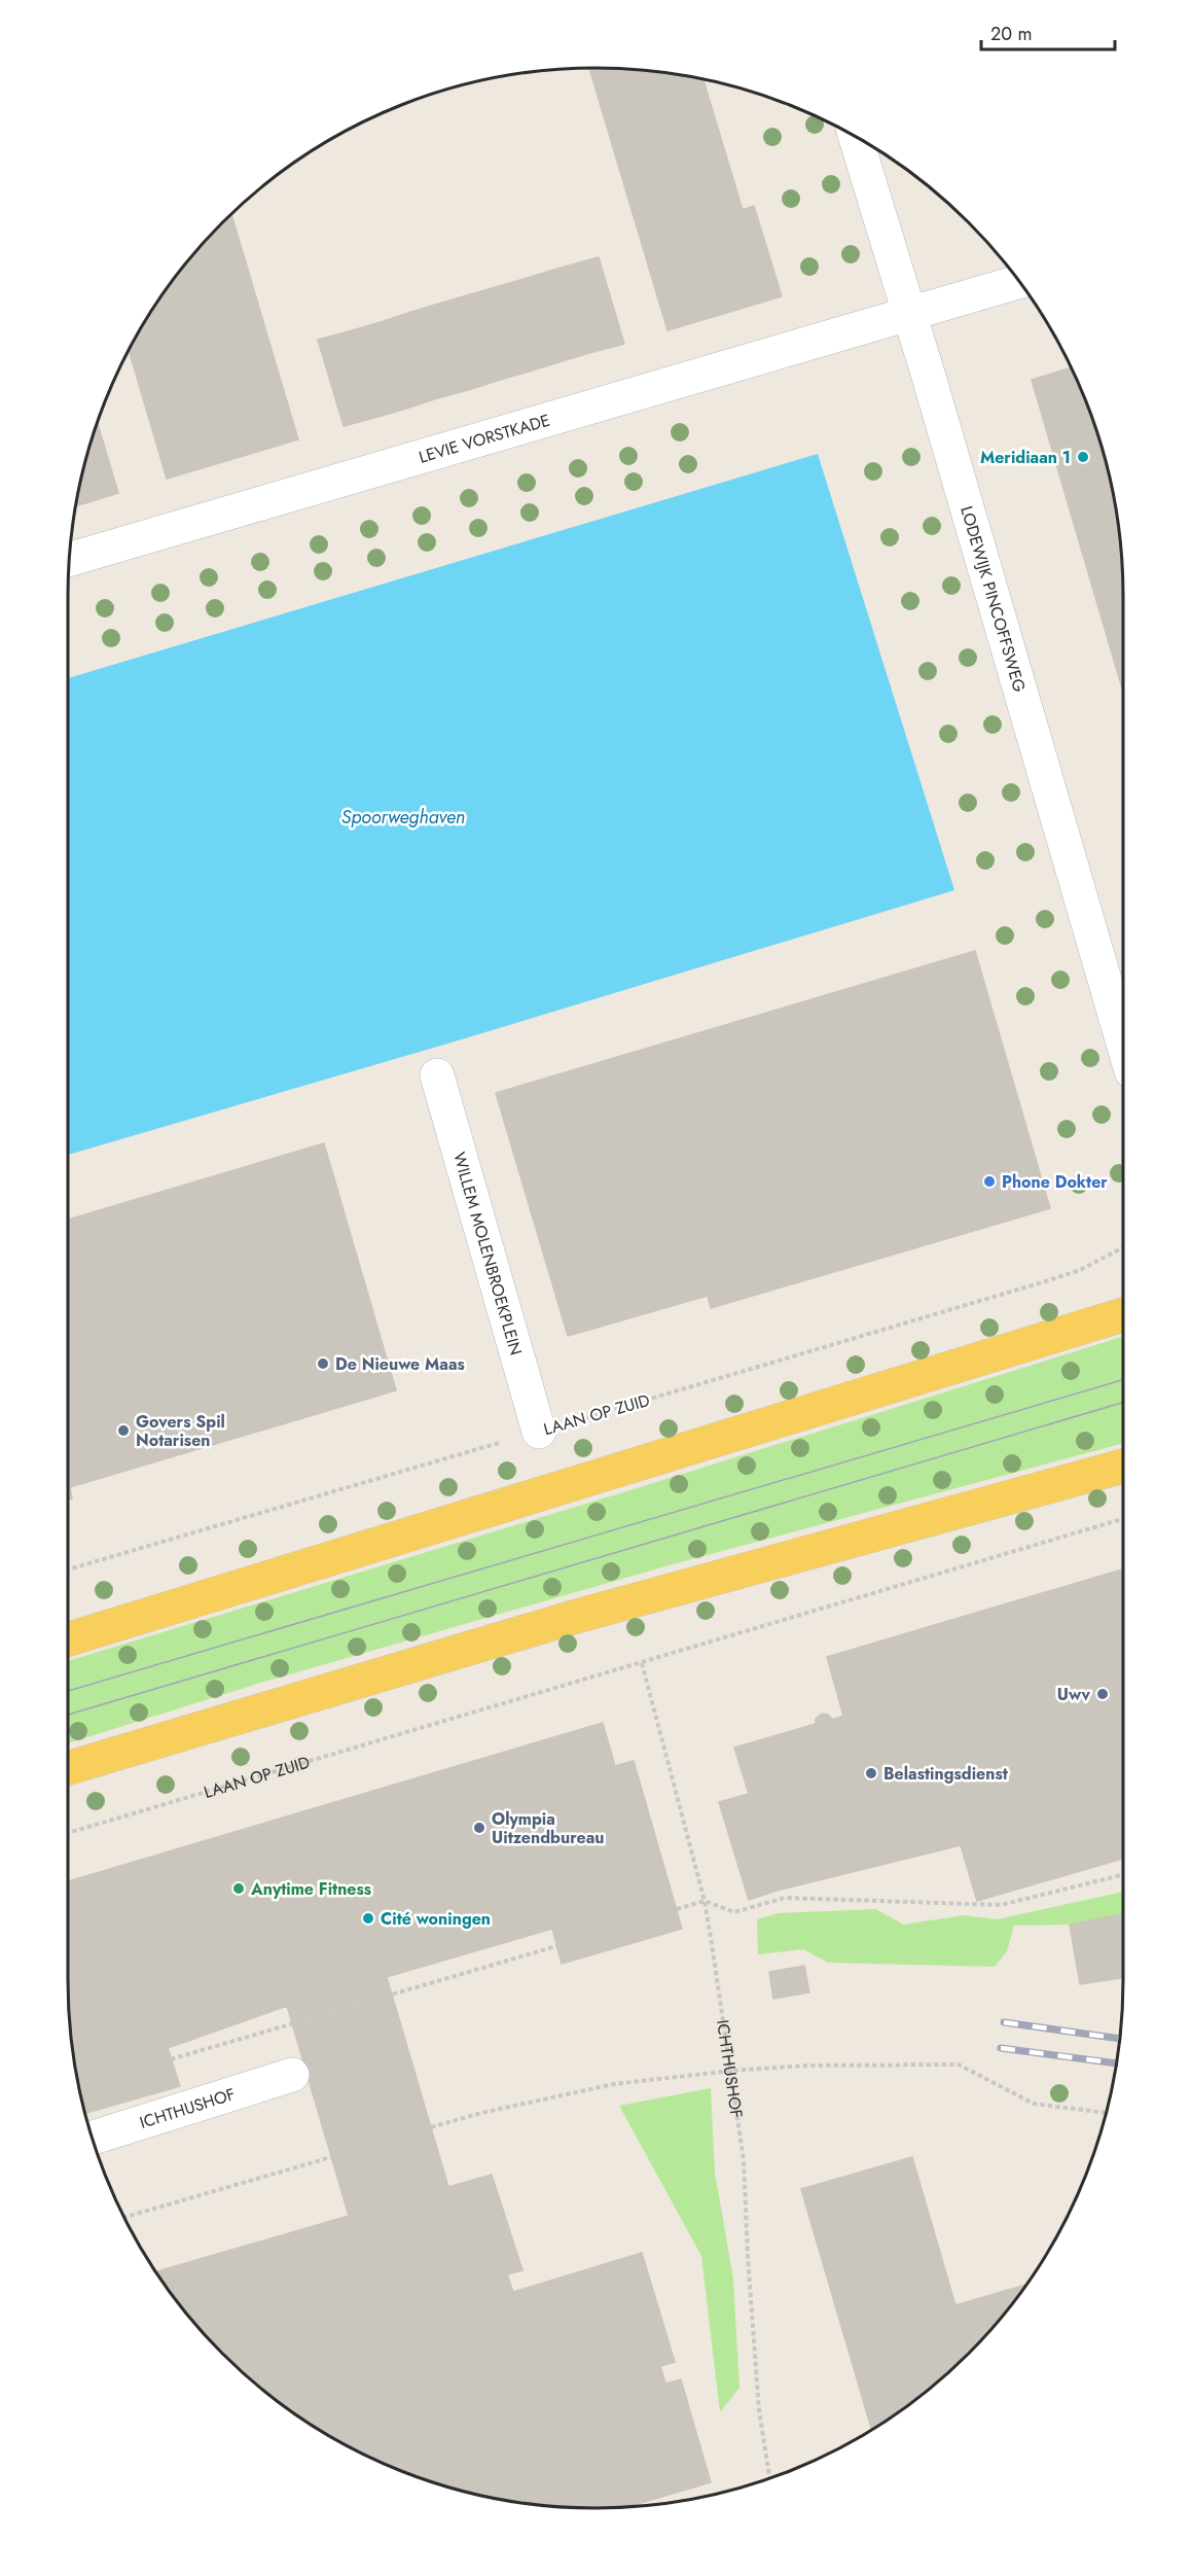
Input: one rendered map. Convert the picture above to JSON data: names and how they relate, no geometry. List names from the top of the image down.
{
  "streets": {
    "street": [
      "LEVIE VORSTKADE",
      "LODEWIJK PINCOFFSWEG",
      "WILLEM MOLENBROEKPLEIN",
      "ICHTHUSHOF"
    ],
    "path": ["LAAN OP ZUID"]
  },
  "crossings": [
    ["LEVIE VORSTKADE", "LODEWIJK PINCOFFSWEG"],
    ["WILLEM MOLENBROEKPLEIN", "LAAN OP ZUID"],
    ["LAAN OP ZUID", "ICHTHUSHOF"]
  ],
  "water": ["Spoorweghaven"],
  "places": [
    "Meridiaan 1",
    "Phone Dokter",
    "De Nieuwe Maas",
    "Govers Spil Notarisen",
    "Uwv",
    "Belastingsdienst",
    "Olympia Uitzendbureau",
    "Anytime Fitness",
    "Cité woningen"
  ],
  "scale_bar": "20 m"
}
